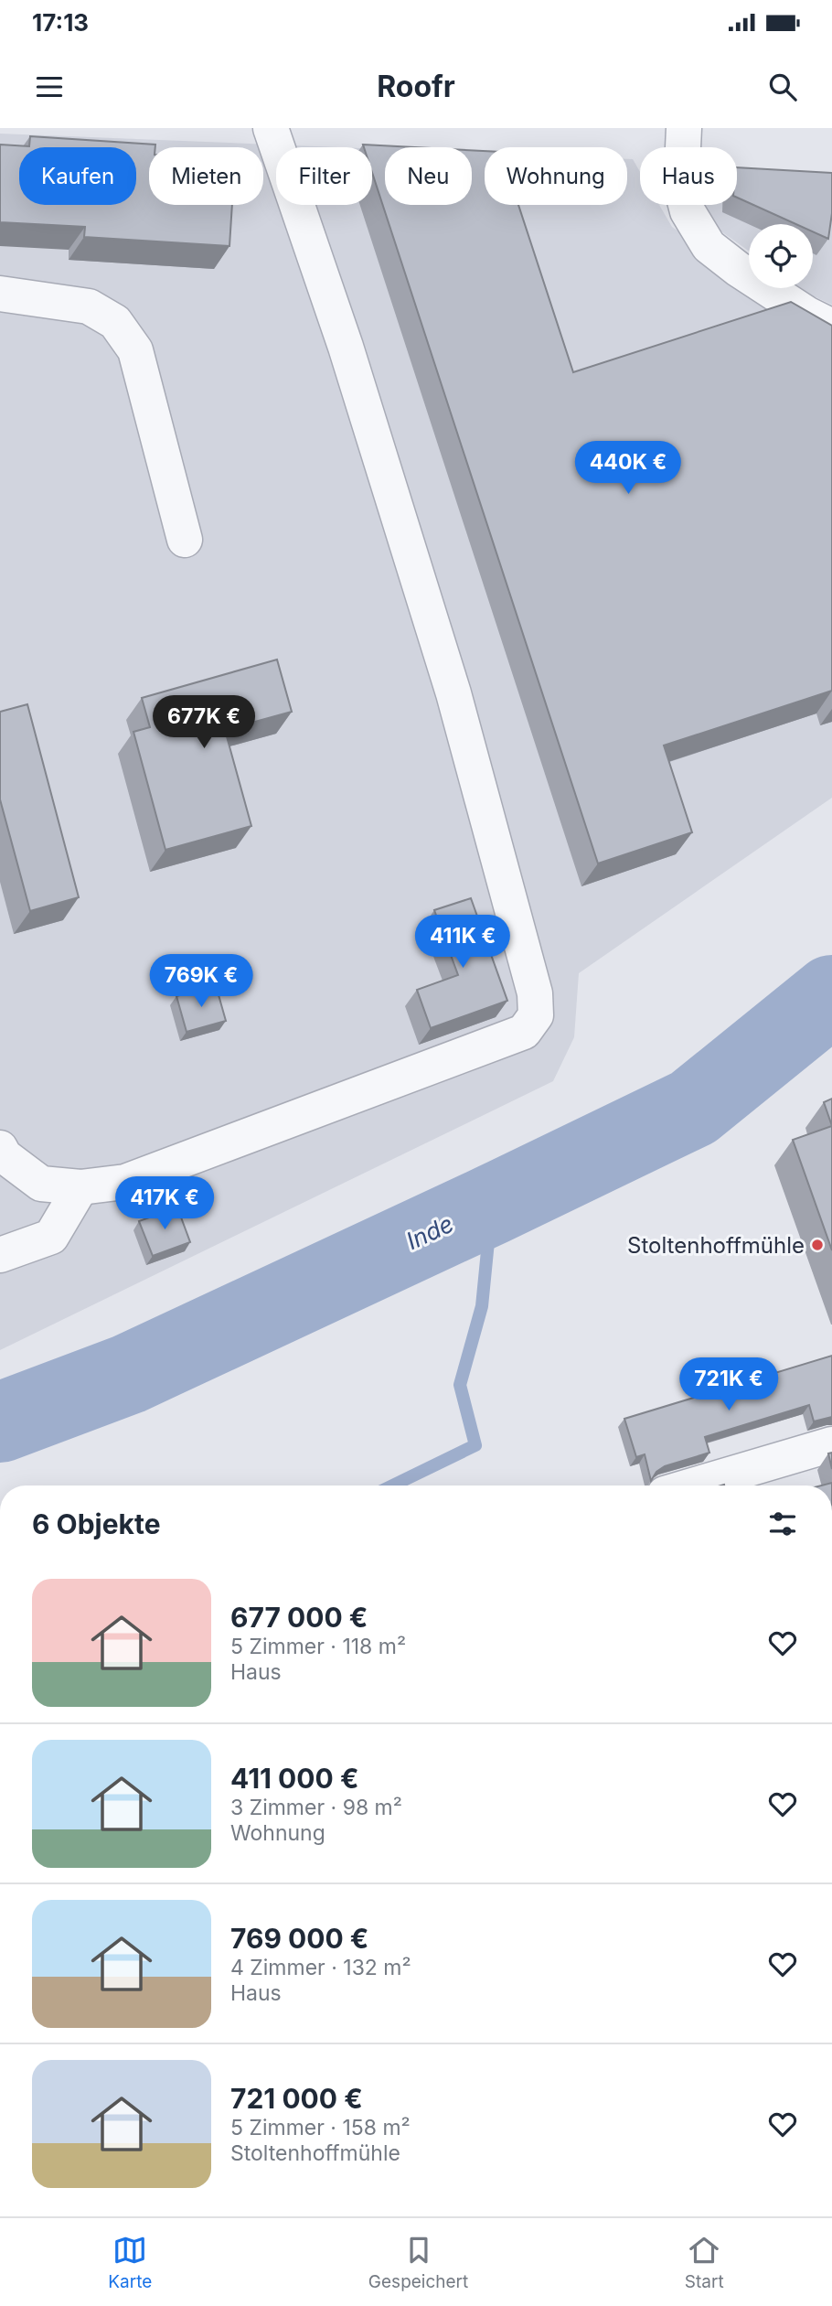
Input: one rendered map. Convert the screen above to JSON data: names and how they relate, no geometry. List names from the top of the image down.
{
  "water": ["Inde"],
  "places": ["Stoltenhoffmühle"],
  "page": {
    "status": "17:13",
    "header": "Roofr",
    "chip": [
      "Kaufen",
      "Mieten",
      "Filter",
      "Neu",
      "Wohnung",
      "Haus"
    ],
    "price": [
      "440K €",
      "677K €",
      "411K €",
      "769K €",
      "417K €",
      "721K €"
    ],
    "heading": "6 Objekte",
    "list": [
      {
        "name": "677 000 €",
        "note": "5 Zimmer · 118 m² · Haus"
      },
      {
        "name": "411 000 €",
        "note": "3 Zimmer · 98 m² · Wohnung"
      },
      {
        "name": "769 000 €",
        "note": "4 Zimmer · 132 m² · Haus"
      },
      {
        "name": "721 000 €",
        "note": "5 Zimmer · 158 m² · Stoltenhoffmühle"
      }
    ],
    "tabs": ["Karte", "Gespeichert", "Start"]
  }
}
